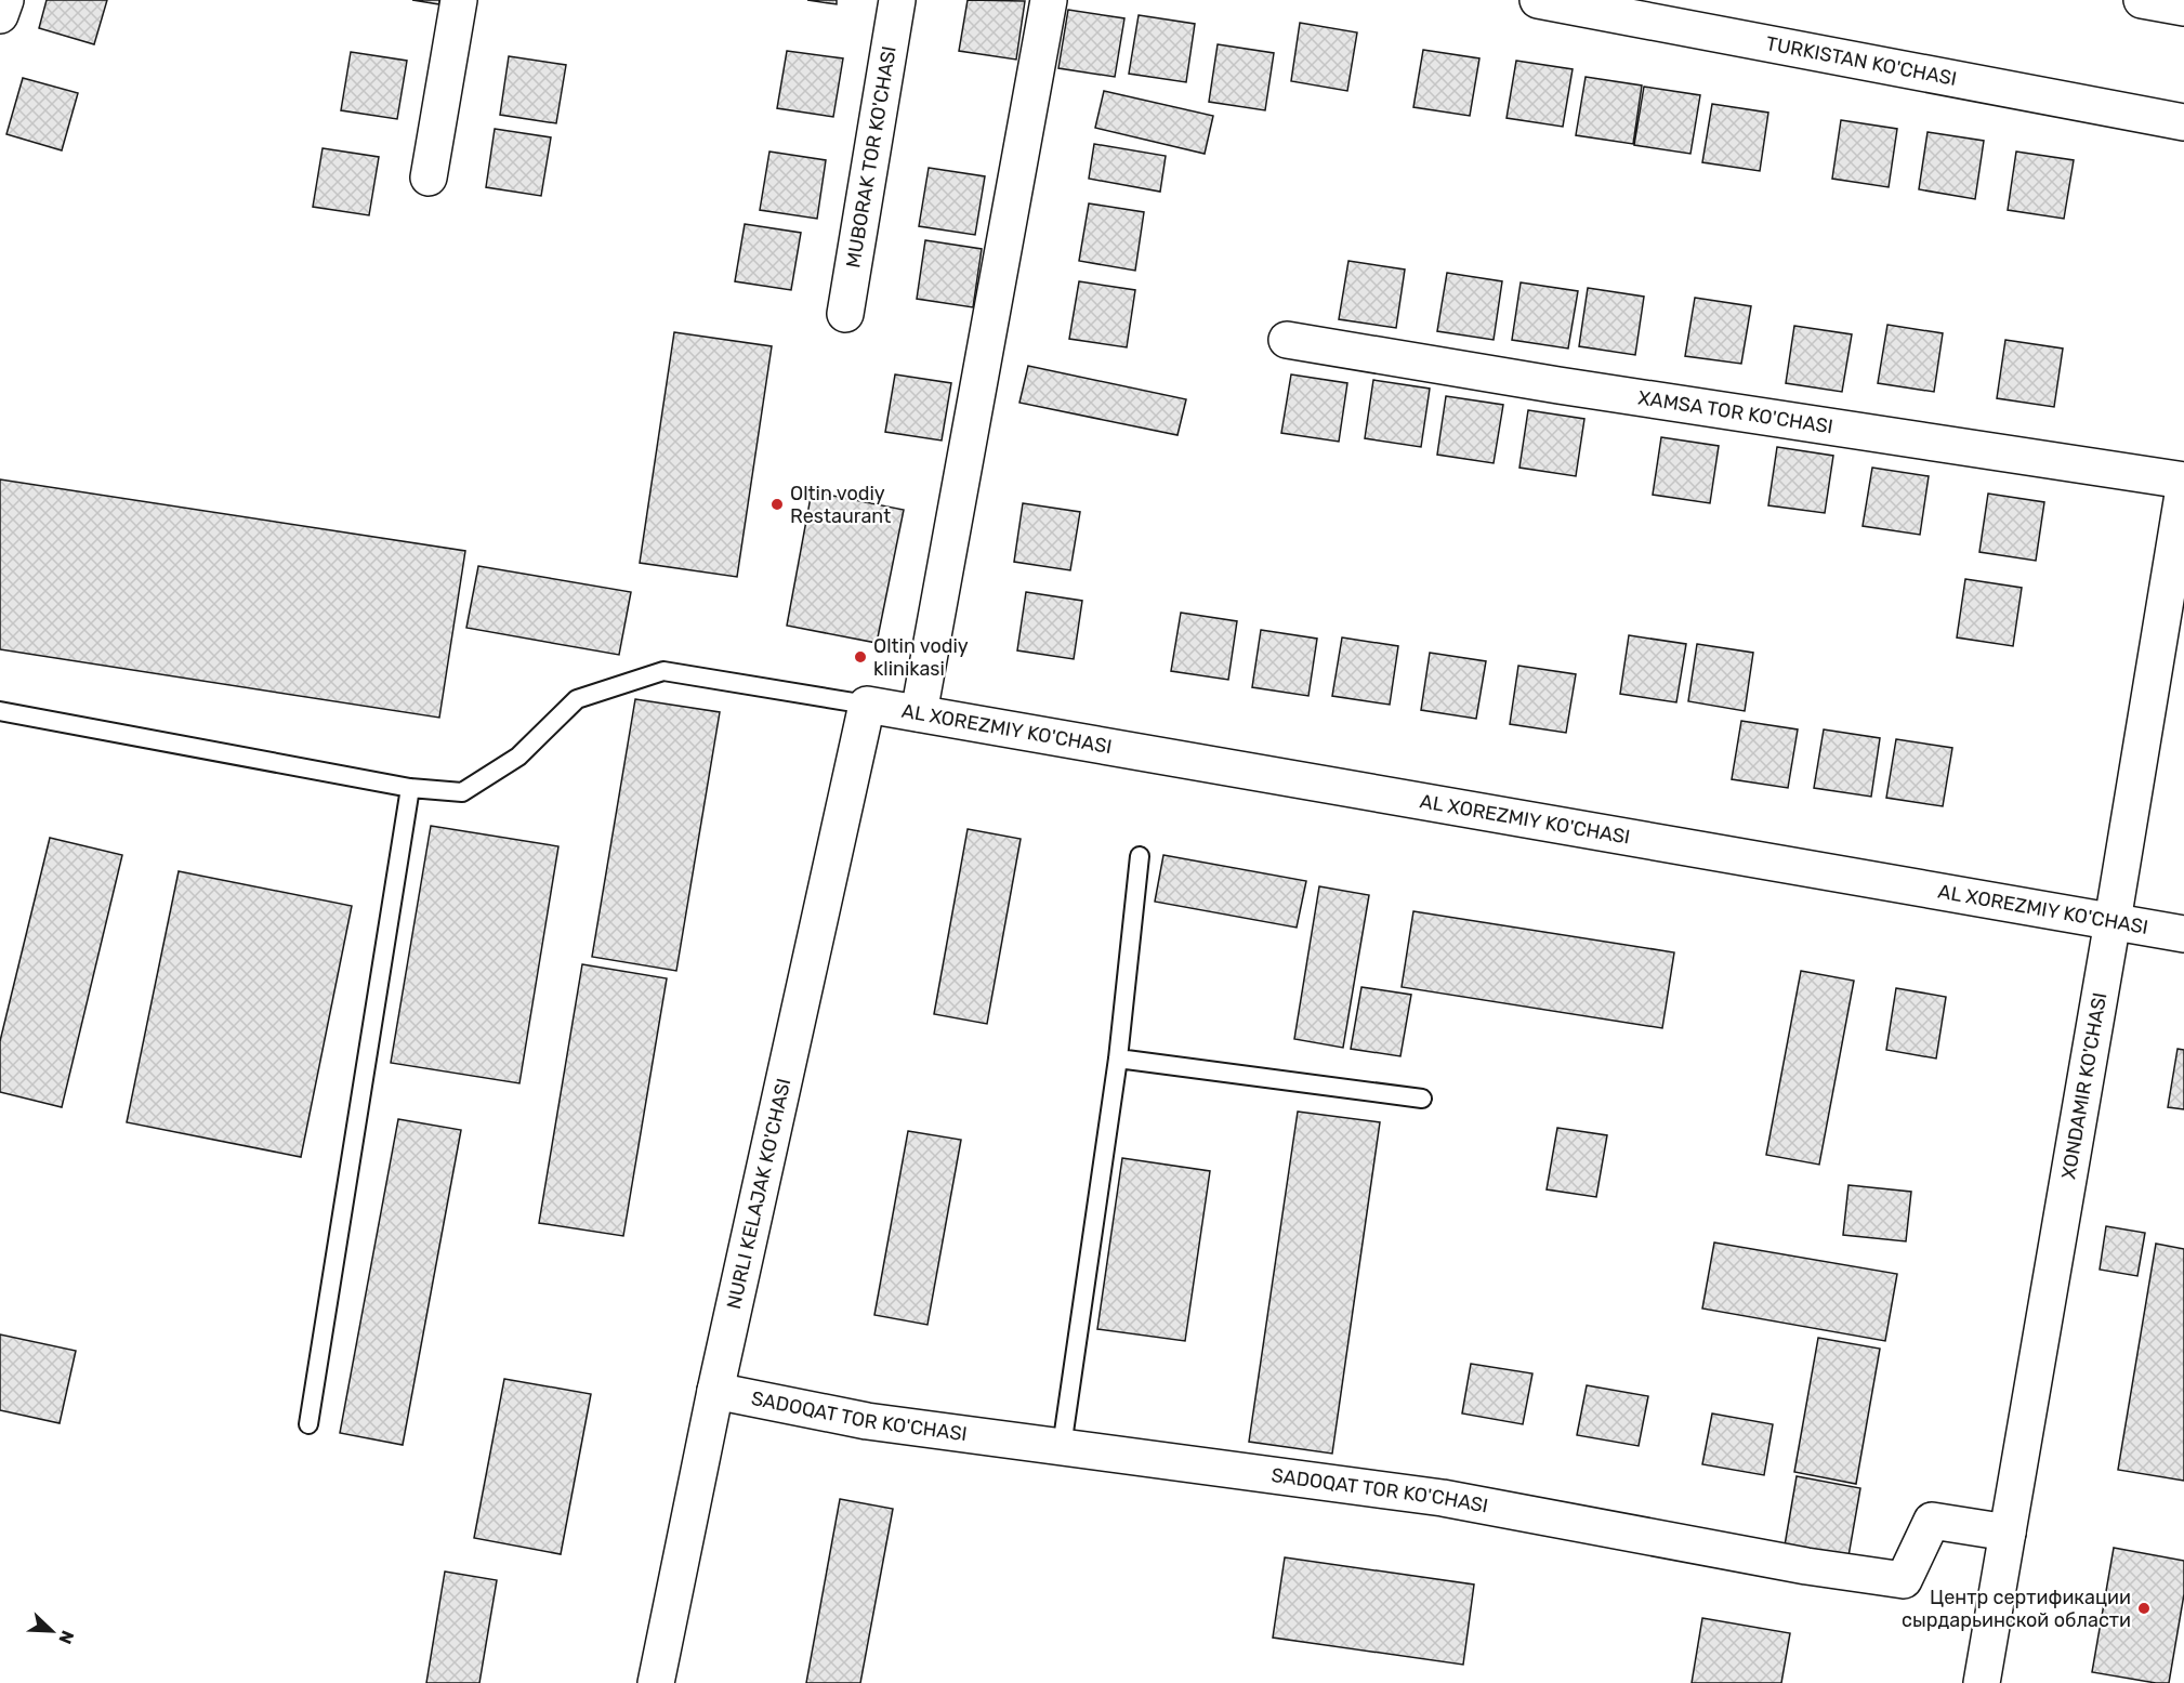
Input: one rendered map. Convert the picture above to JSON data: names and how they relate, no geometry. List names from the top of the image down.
{
  "streets": {
    "street": [
      "TURKISTAN KO'CHASI",
      "MUBORAK TOR KO'CHASI",
      "XAMSA TOR KO'CHASI",
      "AL XOREZMIY KO'CHASI",
      "XONDAMIR KO'CHASI",
      "NURLI KELAJAK KO'CHASI",
      "SADOQAT TOR KO'CHASI"
    ]
  },
  "crossings": [
    ["AL XOREZMIY KO'CHASI", "XONDAMIR KO'CHASI"],
    ["AL XOREZMIY KO'CHASI", "NURLI KELAJAK KO'CHASI"],
    ["XONDAMIR KO'CHASI", "SADOQAT TOR KO'CHASI"],
    ["NURLI KELAJAK KO'CHASI", "SADOQAT TOR KO'CHASI"]
  ],
  "places": ["Oltin vodiy Restaurant", "Oltin vodiy klinikasi", "Центр сертификации сырдарьинской области"],
  "north": "bottom right"
}
